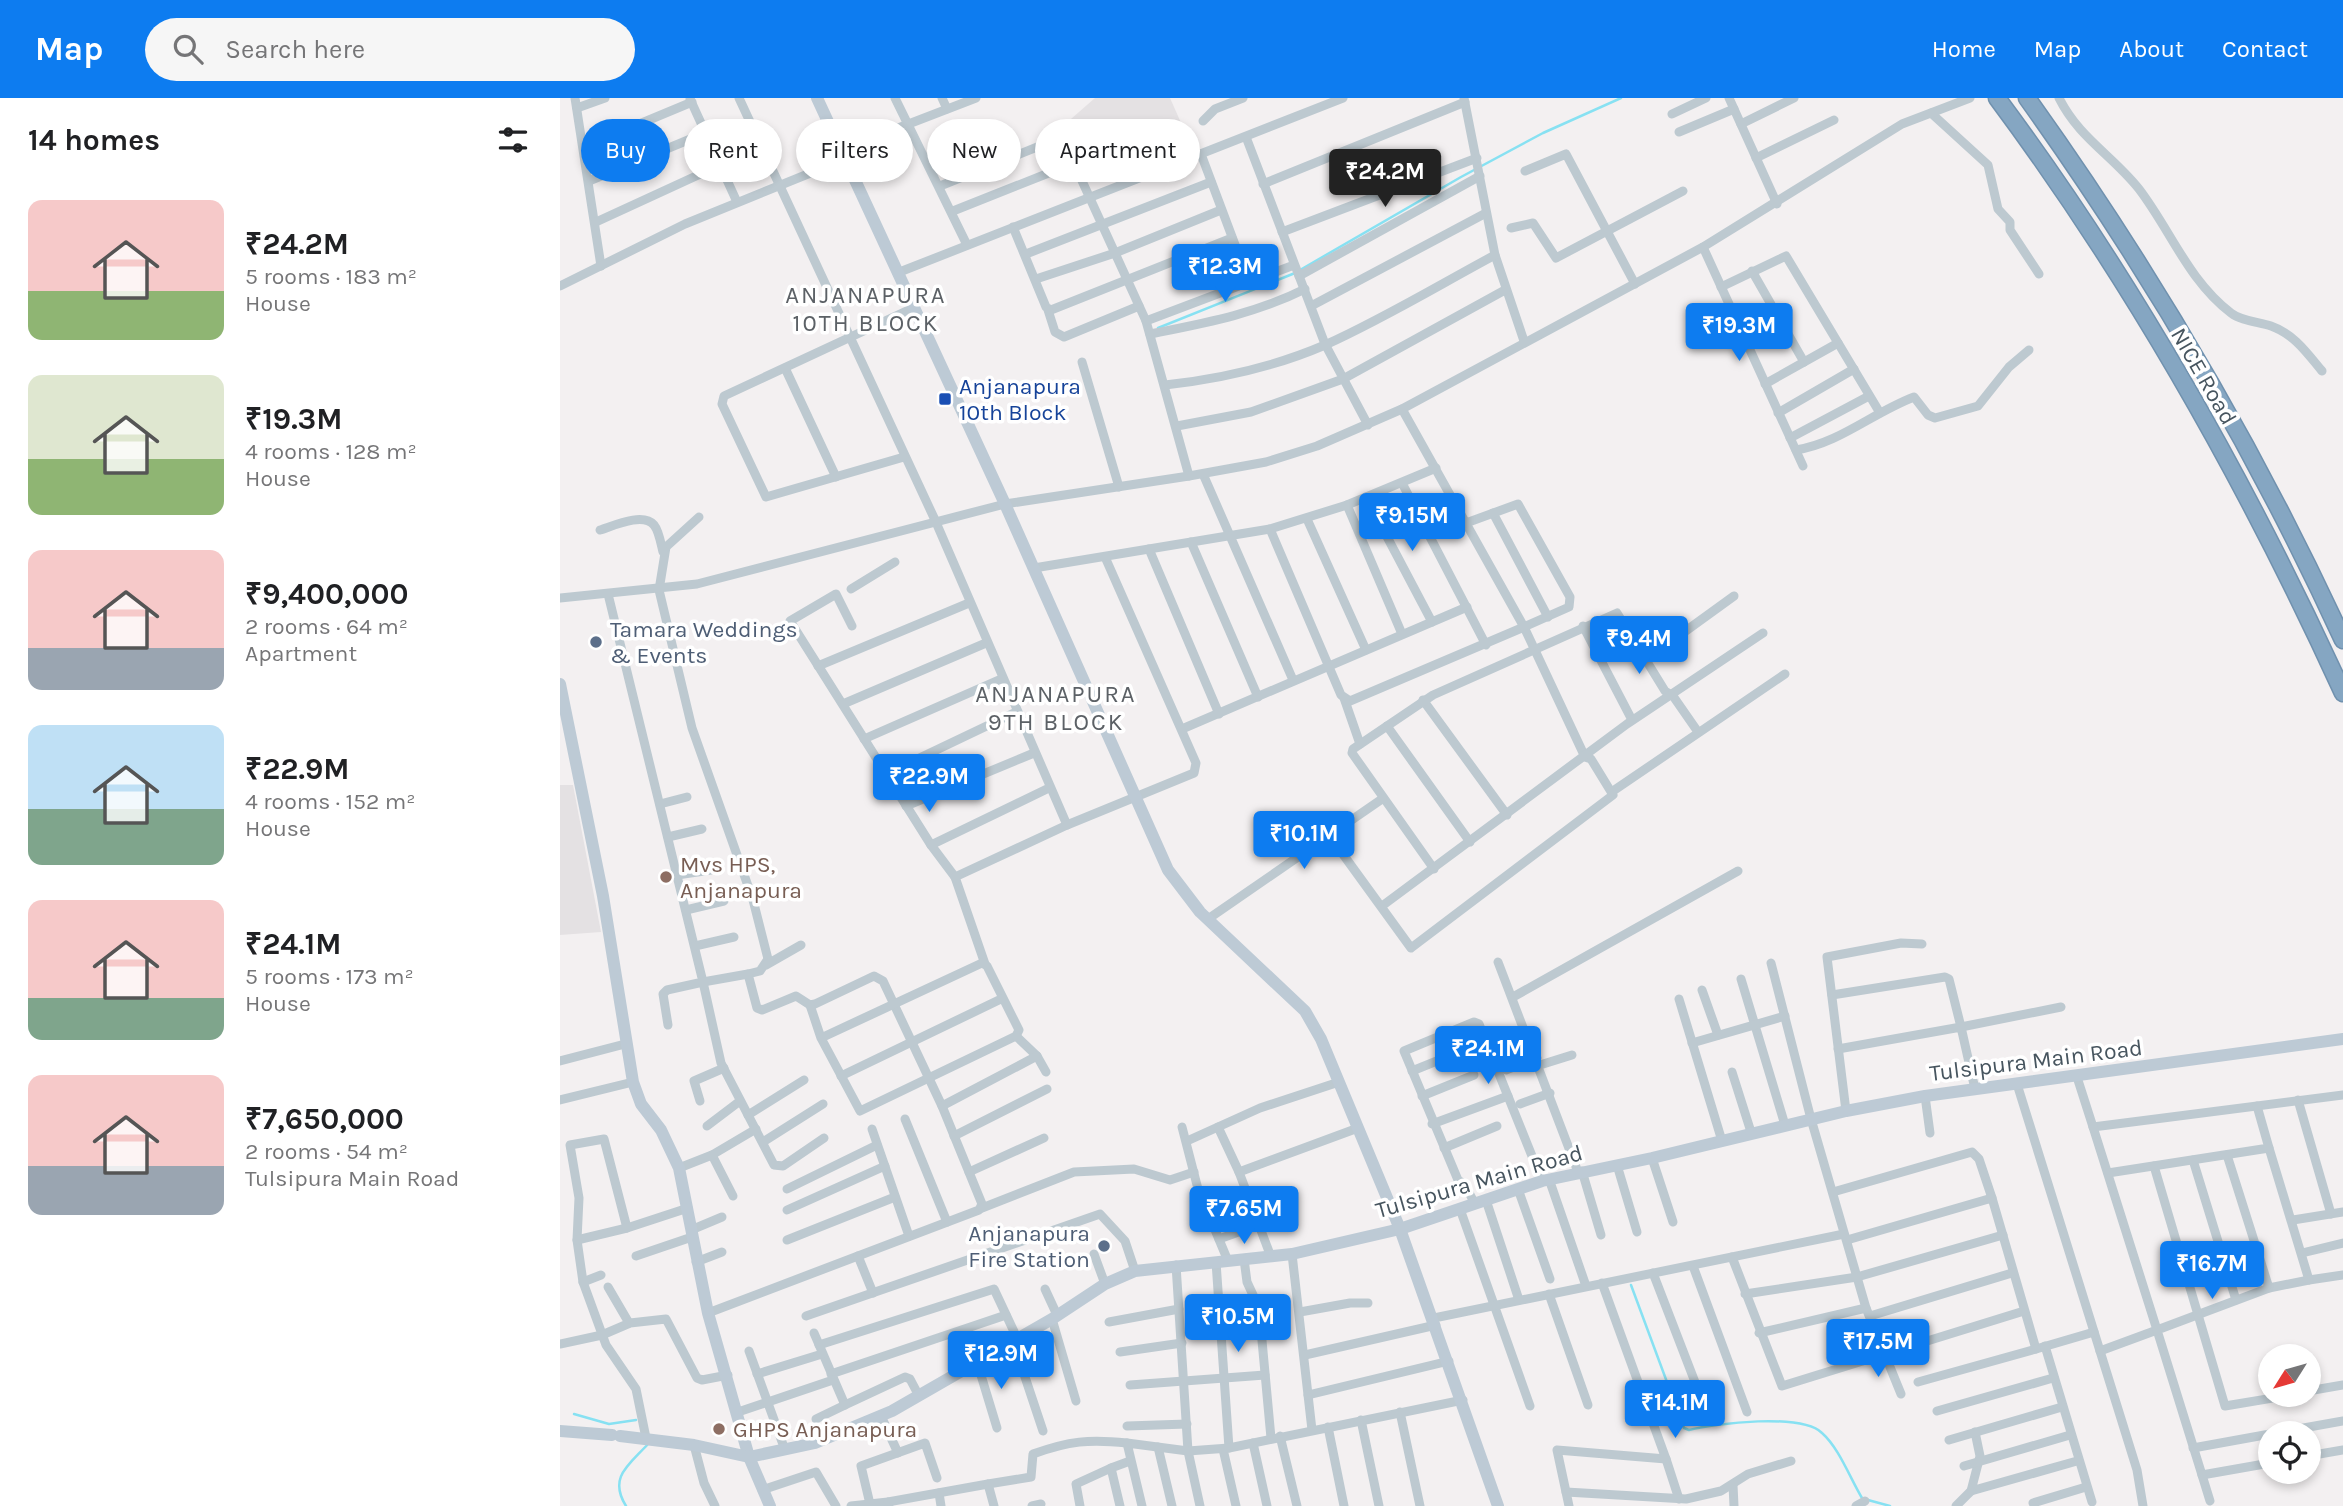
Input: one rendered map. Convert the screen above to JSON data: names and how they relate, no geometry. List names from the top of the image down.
{
  "streets": {
    "highway": ["NICE Road"],
    "street": ["Tulsipura Main Road"]
  },
  "districts": ["ANJANAPURA 10TH BLOCK", "ANJANAPURA 9TH BLOCK"],
  "places": {
    "transit": ["Anjanapura 10th Block"],
    "other": [
      "Tamara Weddings & Events",
      "Mvs HPS, Anjanapura",
      "Anjanapura Fire Station",
      "GHPS Anjanapura"
    ]
  },
  "north": "bottom left",
  "page": {
    "header": "Map",
    "search": "Search here",
    "nav": [
      "Home",
      "Map",
      "About",
      "Contact"
    ],
    "heading": "14 homes",
    "chip": [
      "Buy",
      "Rent",
      "Filters",
      "New",
      "Apartment"
    ],
    "price": [
      "₹24.2M",
      "₹12.3M",
      "₹19.3M",
      "₹9.15M",
      "₹9.4M",
      "₹22.9M",
      "₹10.1M",
      "₹24.1M",
      "₹7.65M",
      "₹16.7M",
      "₹10.5M",
      "₹17.5M",
      "₹12.9M",
      "₹14.1M"
    ],
    "list": [
      {
        "name": "₹24.2M",
        "note": "5 rooms · 183 m² · House"
      },
      {
        "name": "₹19.3M",
        "note": "4 rooms · 128 m² · House"
      },
      {
        "name": "₹9,400,000",
        "note": "2 rooms · 64 m² · Apartment"
      },
      {
        "name": "₹22.9M",
        "note": "4 rooms · 152 m² · House"
      },
      {
        "name": "₹24.1M",
        "note": "5 rooms · 173 m² · House"
      },
      {
        "name": "₹7,650,000",
        "note": "2 rooms · 54 m² · Tulsipura Main Road"
      }
    ]
  }
}
